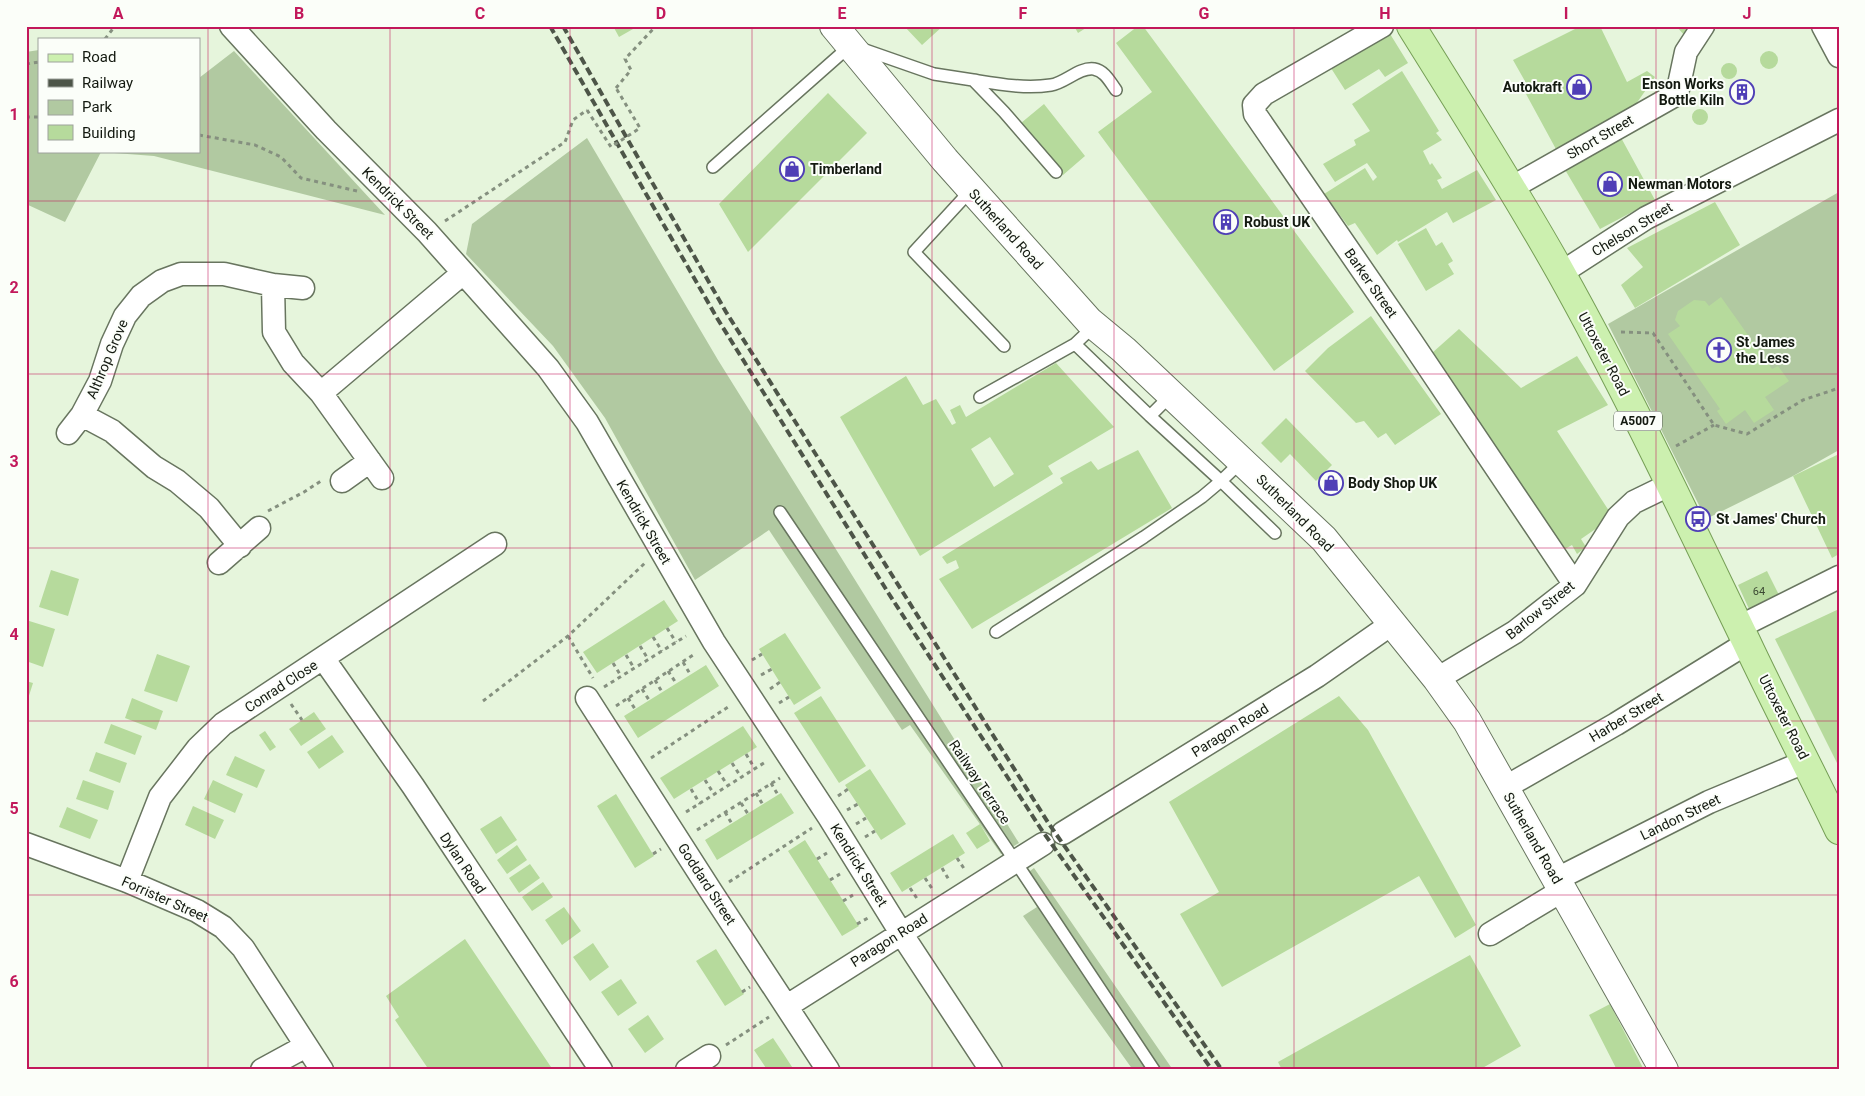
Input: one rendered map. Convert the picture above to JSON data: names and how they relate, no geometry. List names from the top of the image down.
{
  "streets": {
    "main road": ["Uttoxeter Road", "A5007"],
    "street": [
      "Short Street",
      "Kendrick Street",
      "Sutherland Road",
      "Chelson Street",
      "Barker Street",
      "Althrop Grove",
      "Barlow Street",
      "Conrad Close",
      "Harber Street",
      "Paragon Road",
      "Landon Street",
      "Dylan Road",
      "Goddard Street",
      "Forrister Street"
    ],
    "lane": ["Railway Terrace"]
  },
  "crossings": [
    ["Short Street", "Uttoxeter Road"],
    ["Kendrick Street", "Paragon Road"],
    ["Sutherland Road", "Barlow Street"],
    ["Sutherland Road", "Harber Street"],
    ["Sutherland Road", "Paragon Road"],
    ["Sutherland Road", "Landon Street"],
    ["Chelson Street", "Uttoxeter Road"],
    ["Barker Street", "Barlow Street"],
    ["Uttoxeter Road", "Barlow Street"],
    ["Uttoxeter Road", "Harber Street"],
    ["Uttoxeter Road", "Landon Street"],
    ["Conrad Close", "Dylan Road"],
    ["Conrad Close", "Forrister Street"],
    ["Paragon Road", "Railway Terrace"],
    ["Paragon Road", "Goddard Street"]
  ],
  "places": {
    "shop": [
      "Autokraft",
      "Timberland",
      "Newman Motors",
      "Body Shop UK"
    ],
    "building": ["Enson Works Bottle Kiln", "Robust UK"],
    "church": ["St James the Less"],
    "bus stop": ["St James' Church"]
  },
  "house_numbers": ["64"],
  "legend": [
    "Road",
    "Railway",
    "Park",
    "Building"
  ],
  "grid": {
    "columns": [
      "A",
      "B",
      "C",
      "D",
      "E",
      "F",
      "G",
      "H",
      "I",
      "J"
    ],
    "rows": [
      "1",
      "2",
      "3",
      "4",
      "5",
      "6"
    ]
  }
}
